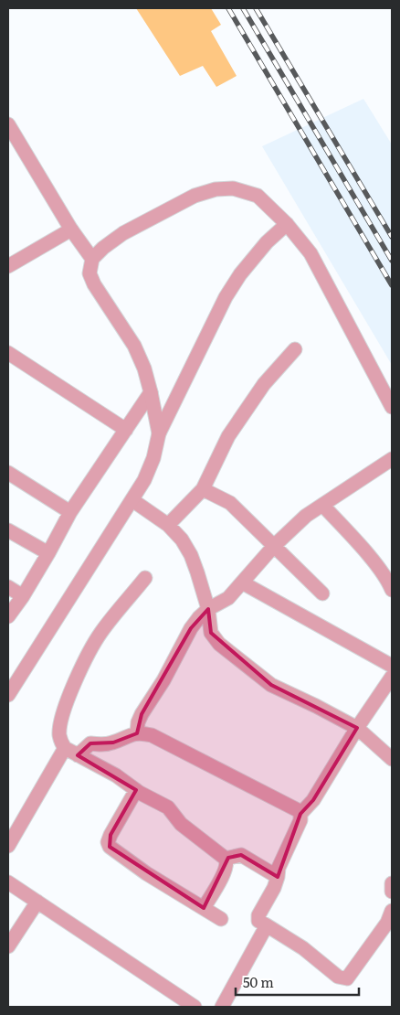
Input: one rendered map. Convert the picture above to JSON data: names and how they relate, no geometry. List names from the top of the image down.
{
  "scale_bar": "50 m"
}
